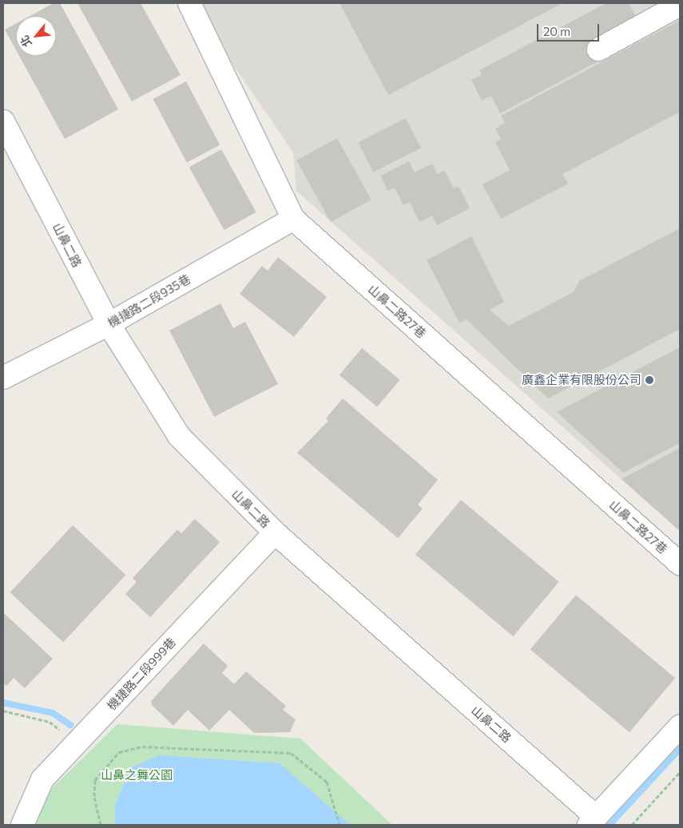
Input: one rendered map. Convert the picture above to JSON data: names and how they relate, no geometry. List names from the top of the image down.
{
  "streets": {
    "street": [
      "山鼻二路",
      "機捷路二段935巷",
      "山鼻二路27巷",
      "機捷路二段999巷"
    ]
  },
  "crossings": [
    ["山鼻二路", "機捷路二段935巷"],
    ["山鼻二路", "機捷路二段999巷"],
    ["機捷路二段935巷", "山鼻二路27巷"]
  ],
  "parks": ["山鼻之舞公園"],
  "places": ["廣鑫企業有限股份公司"],
  "scale_bar": "20 m",
  "north": "bottom left"
}
